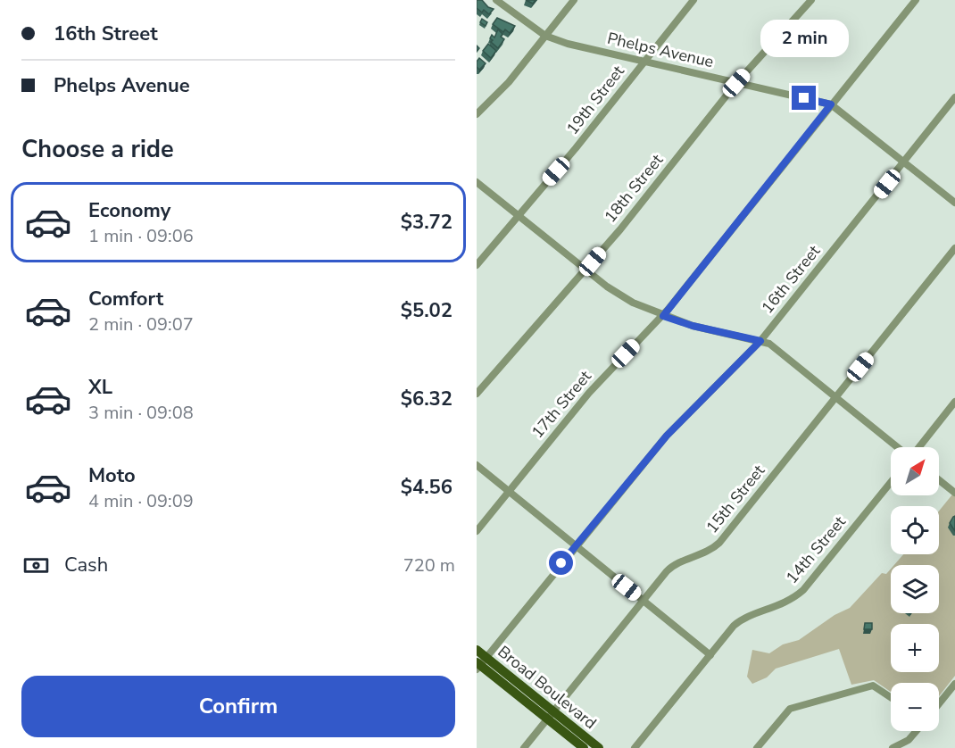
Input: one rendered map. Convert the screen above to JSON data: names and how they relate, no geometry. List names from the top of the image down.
{
  "streets": {
    "main road": ["Broad Boulevard"],
    "street": [
      "Phelps Avenue",
      "19th Street",
      "18th Street",
      "16th Street",
      "17th Street",
      "15th Street",
      "14th Street"
    ]
  },
  "crossings": [
    ["Phelps Avenue", "19th Street"],
    ["Phelps Avenue", "18th Street"],
    ["Phelps Avenue", "16th Street"],
    ["Phelps Avenue", "17th Street"],
    ["16th Street", "Broad Boulevard"],
    ["15th Street", "Broad Boulevard"]
  ],
  "north": "top right",
  "page": {
    "banner": ["16th Street", "Phelps Avenue"],
    "bubble": "2 min",
    "heading": "Choose a ride",
    "list": [
      {
        "name": "Economy",
        "note": "1 min · 09:06",
        "value": "$3.72"
      },
      {
        "name": "Comfort",
        "note": "2 min · 09:07",
        "value": "$5.02"
      },
      {
        "name": "XL",
        "note": "3 min · 09:08",
        "value": "$6.32"
      },
      {
        "name": "Moto",
        "note": "4 min · 09:09",
        "value": "$4.56"
      }
    ],
    "map_buttons": ["+", "−"],
    "pay": ["Cash", "720 m"],
    "buttons": "Confirm"
  }
}
